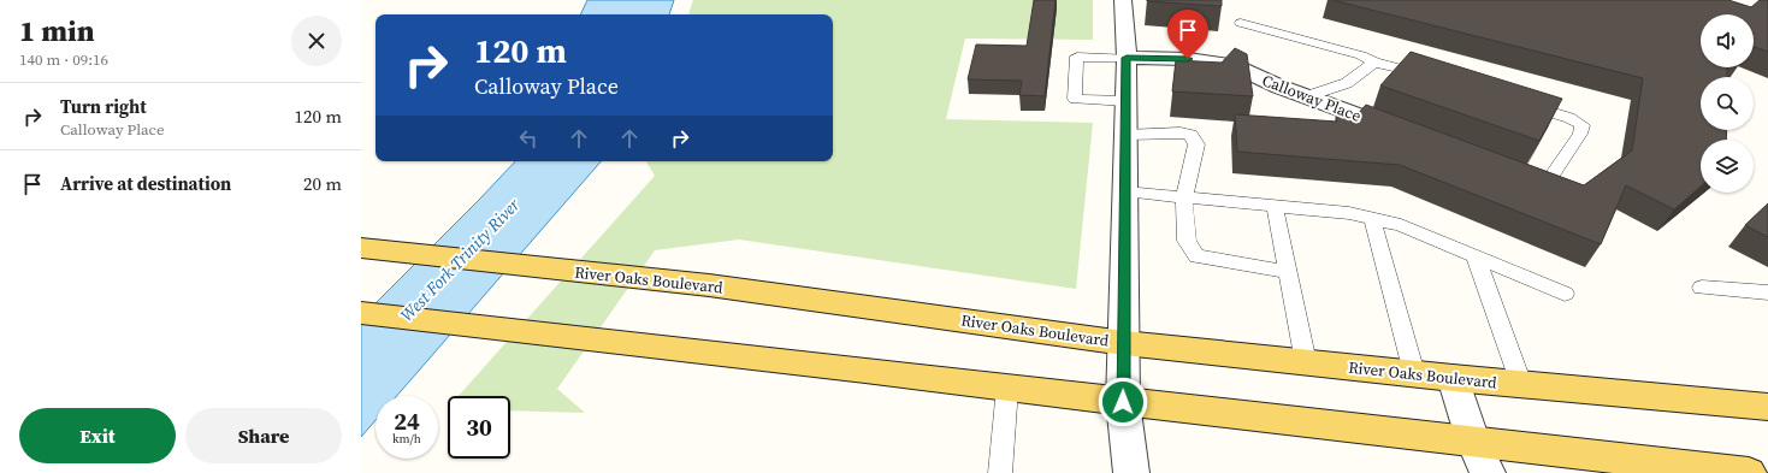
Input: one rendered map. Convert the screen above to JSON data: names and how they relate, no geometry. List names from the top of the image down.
{
  "streets": {
    "main road": ["River Oaks Boulevard"],
    "street": ["Calloway Place"]
  },
  "water": ["West Fork Trinity River"],
  "page": {
    "heading": ["1 min", "140 m · 09:16"],
    "turn": ["120 m", "Calloway Place"],
    "list": [
      {
        "name": "Turn right",
        "note": "Calloway Place",
        "value": "120 m"
      },
      {
        "name": "Arrive at destination",
        "value": "20 m"
      }
    ],
    "speed": "24 km/h",
    "limit": "30",
    "buttons": ["Exit", "Share"]
  }
}
